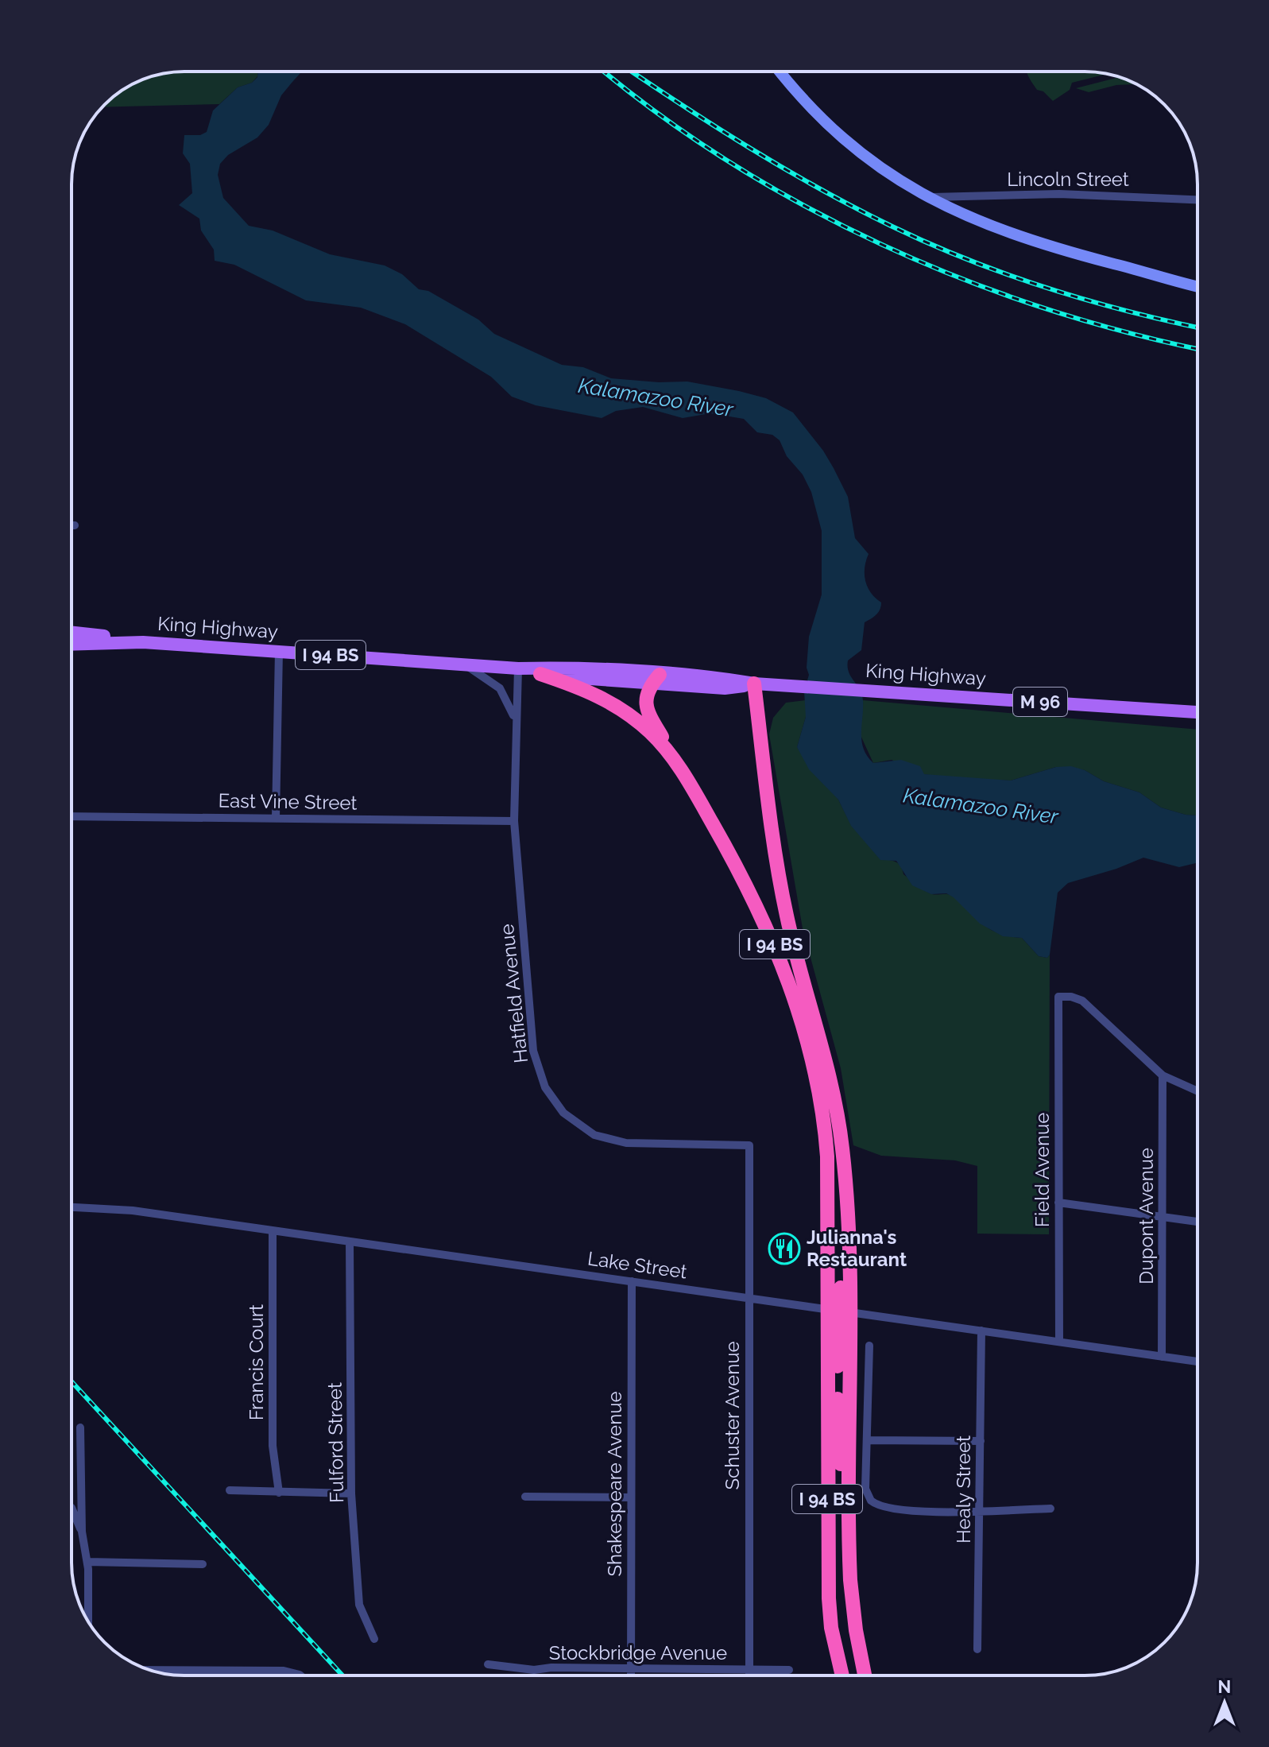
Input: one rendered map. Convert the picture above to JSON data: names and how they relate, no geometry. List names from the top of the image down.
{
  "streets": {
    "highway": ["I 94 BS"],
    "main road": ["King Highway", "M 96"],
    "street": [
      "Lincoln Street",
      "East Vine Street",
      "Hatfield Avenue",
      "Field Avenue",
      "Dupont Avenue",
      "Lake Street",
      "Francis Court",
      "Schuster Avenue",
      "Fulford Street",
      "Shakespeare Avenue",
      "Healy Street",
      "Stockbridge Avenue"
    ]
  },
  "crossings": [
    ["King Highway", "I 94 BS"],
    ["King Highway", "Hatfield Avenue"],
    ["I 94 BS", "Lake Street"],
    ["East Vine Street", "Hatfield Avenue"],
    ["Hatfield Avenue", "Schuster Avenue"],
    ["Field Avenue", "Dupont Avenue"],
    ["Field Avenue", "Lake Street"],
    ["Dupont Avenue", "Lake Street"],
    ["Lake Street", "Francis Court"],
    ["Lake Street", "Schuster Avenue"],
    ["Lake Street", "Fulford Street"],
    ["Lake Street", "Shakespeare Avenue"],
    ["Lake Street", "Healy Street"],
    ["Schuster Avenue", "Stockbridge Avenue"],
    ["Shakespeare Avenue", "Stockbridge Avenue"]
  ],
  "water": ["Kalamazoo River"],
  "places": {
    "restaurant": ["Julianna's Restaurant"]
  },
  "north": "top"
}
